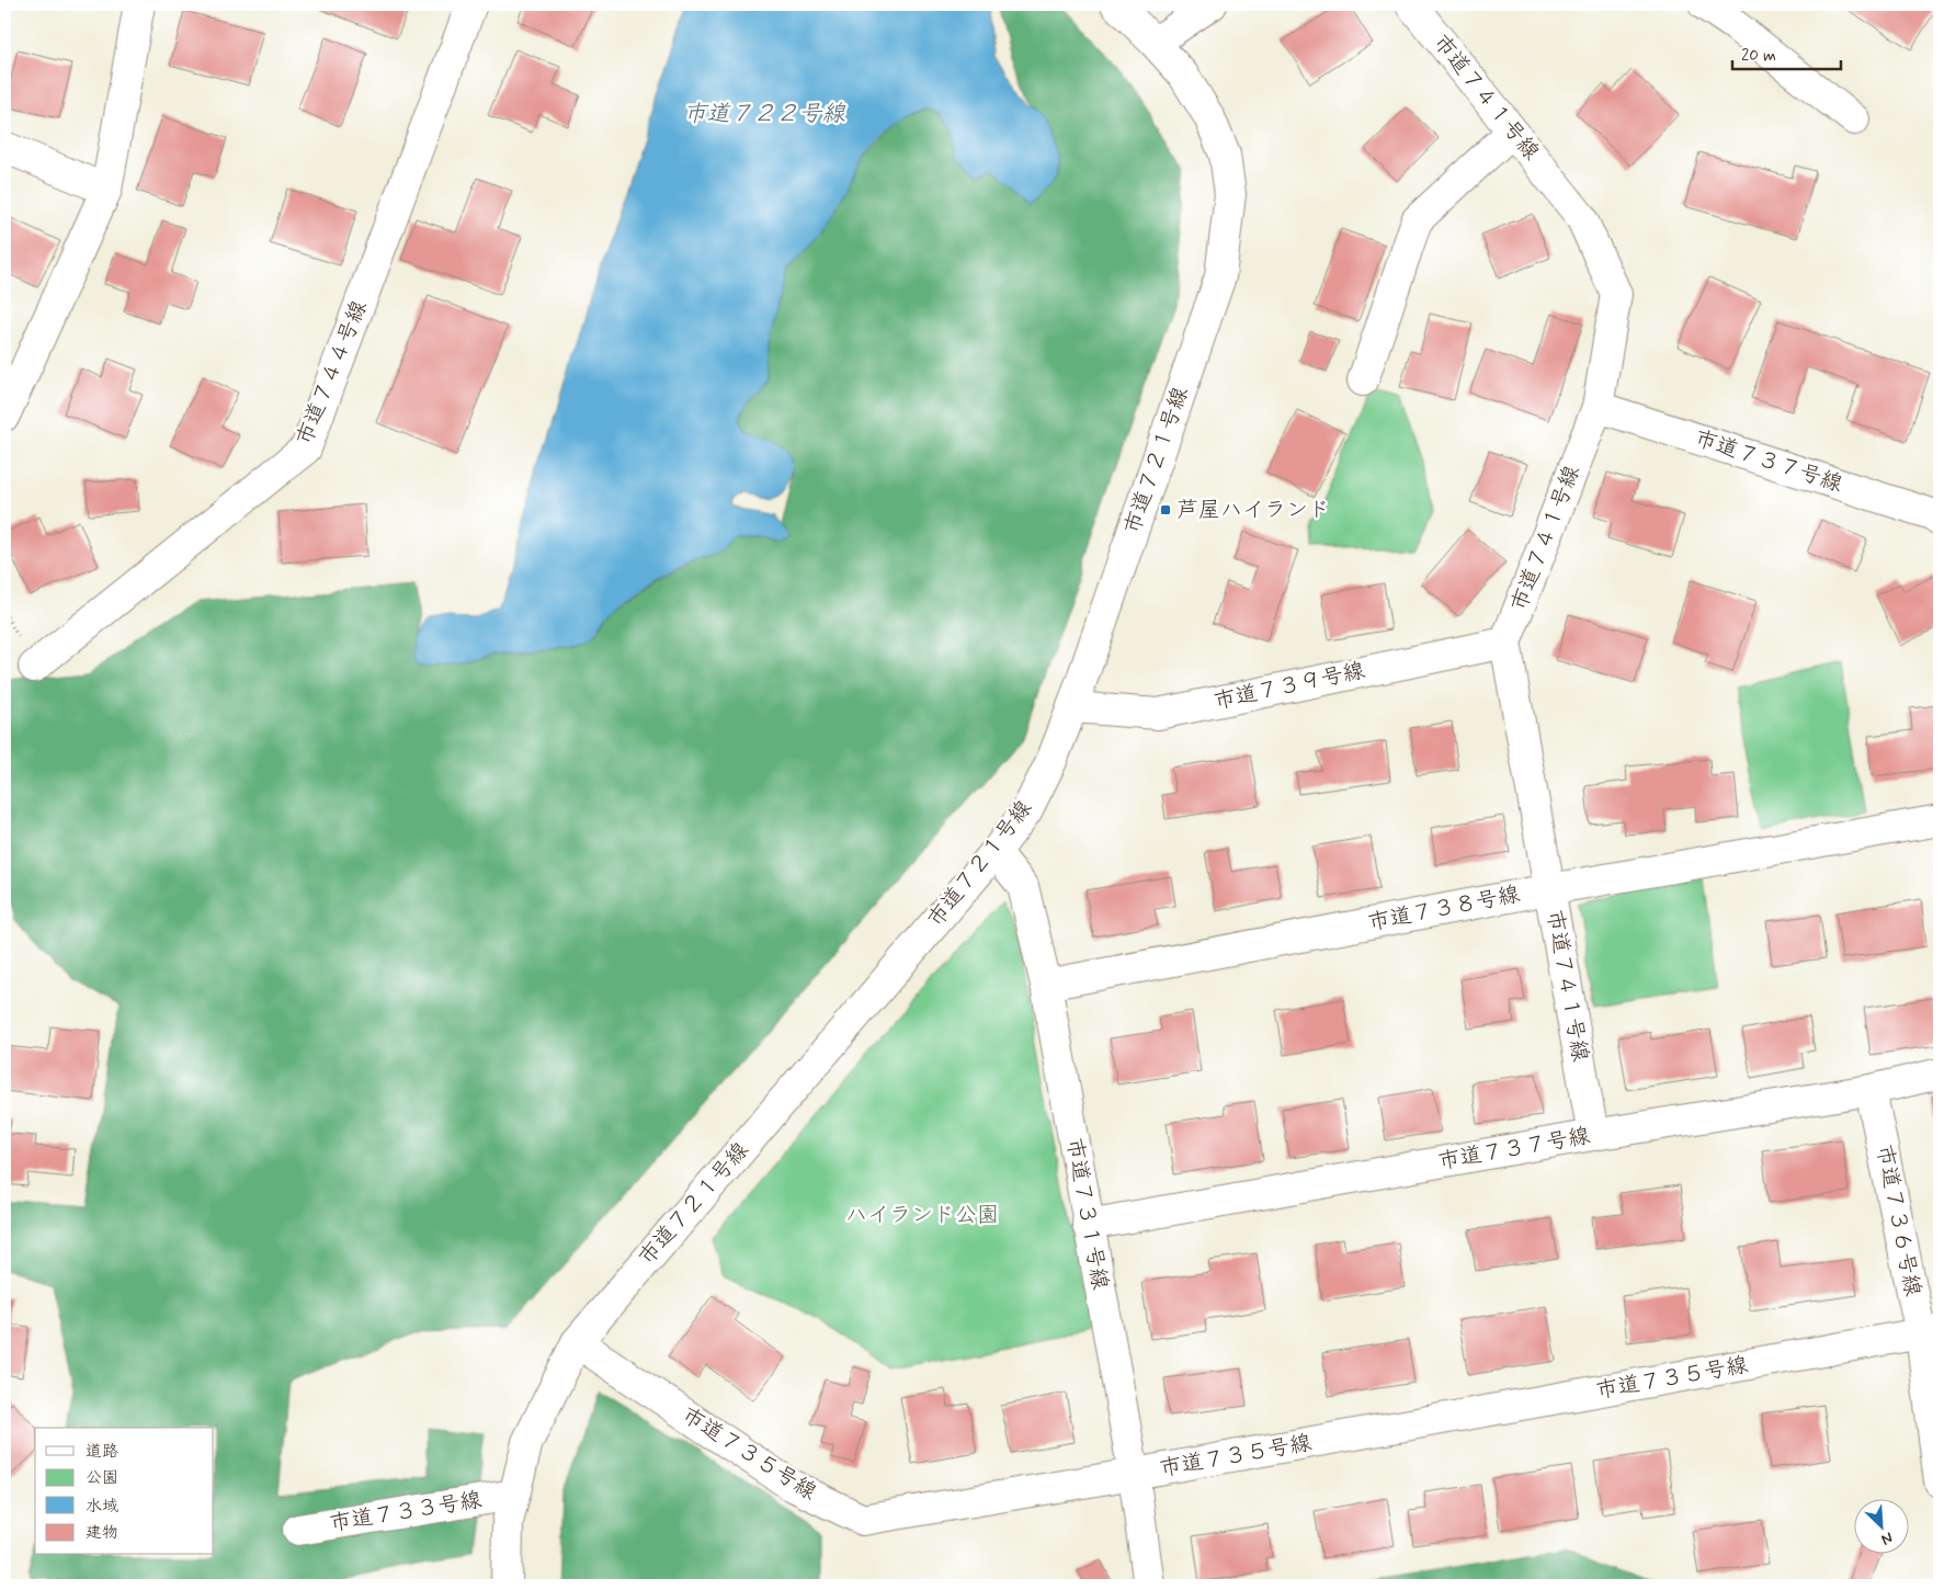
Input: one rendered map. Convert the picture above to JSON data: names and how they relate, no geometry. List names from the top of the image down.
{
  "streets": {
    "street": [
      "市道７４１号線",
      "市道７４４号線",
      "市道７２１号線",
      "市道７３７号線",
      "市道７３９号線",
      "市道７３８号線",
      "市道７３１号線",
      "市道７３６号線",
      "市道７３５号線",
      "市道７３３号線"
    ]
  },
  "crossings": [
    ["市道７４１号線", "市道７３７号線"],
    ["市道７４１号線", "市道７３９号線"],
    ["市道７４１号線", "市道７３８号線"],
    ["市道７２１号線", "市道７３９号線"],
    ["市道７２１号線", "市道７３１号線"],
    ["市道７２１号線", "市道７３５号線"],
    ["市道７２１号線", "市道７３３号線"],
    ["市道７３７号線", "市道７３１号線"],
    ["市道７３７号線", "市道７３６号線"],
    ["市道７３８号線", "市道７３１号線"],
    ["市道７３１号線", "市道７３５号線"],
    ["市道７３６号線", "市道７３５号線"]
  ],
  "water": ["市道７２２号線"],
  "parks": ["ハイランド公園"],
  "places": {
    "transit": ["芦屋ハイランド"]
  },
  "legend": [
    "道路",
    "公園",
    "水域",
    "建物"
  ],
  "scale_bar": "20 m",
  "north": "bottom right"
}
